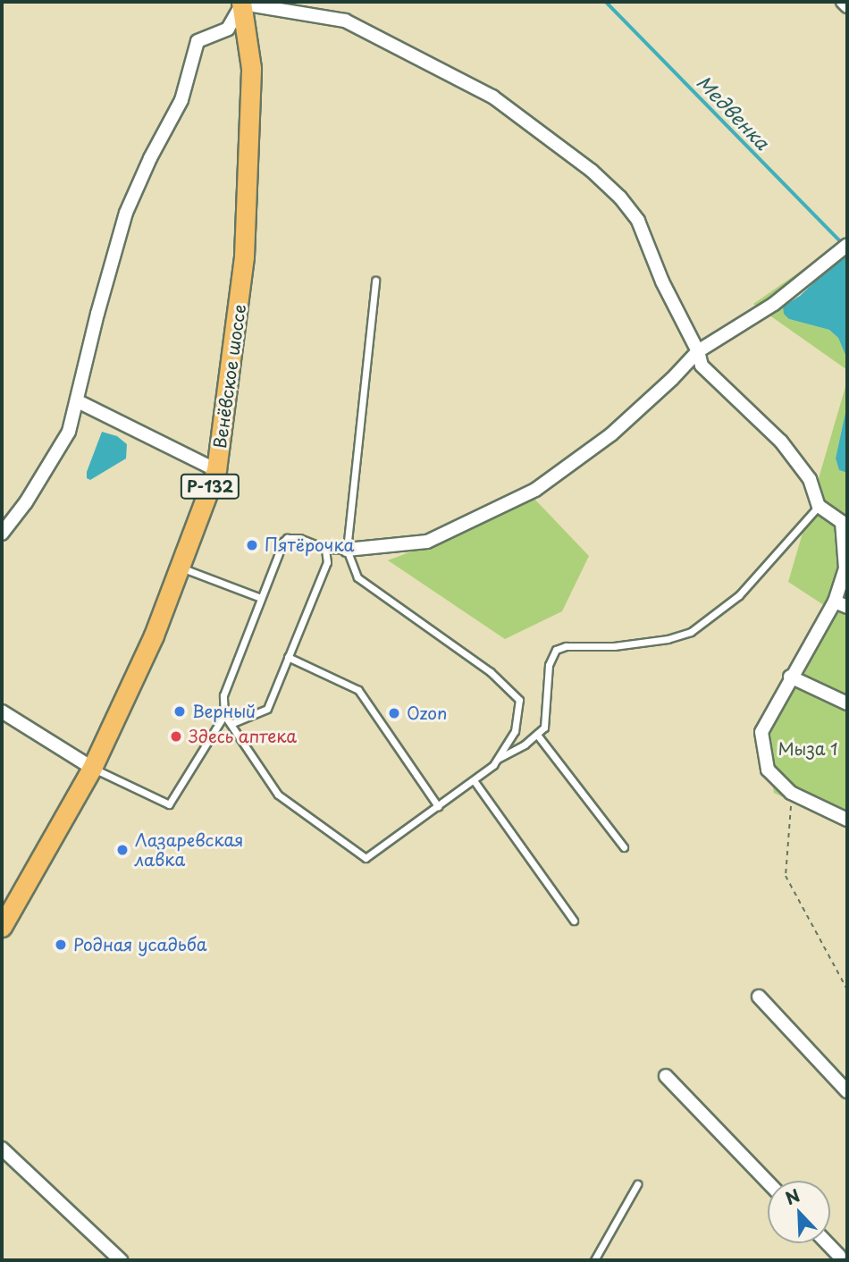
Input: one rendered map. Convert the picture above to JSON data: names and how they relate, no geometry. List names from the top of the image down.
{
  "streets": {
    "main road": ["Венёвское шоссе", "Р-132"]
  },
  "water": ["Медвенка"],
  "parks": ["Мыза 1"],
  "places": [
    "Пятёрочка",
    "Верный",
    "Ozon",
    "Здесь аптека",
    "Лазаревская лавка",
    "Родная усадьба"
  ],
  "north": "top left"
}
